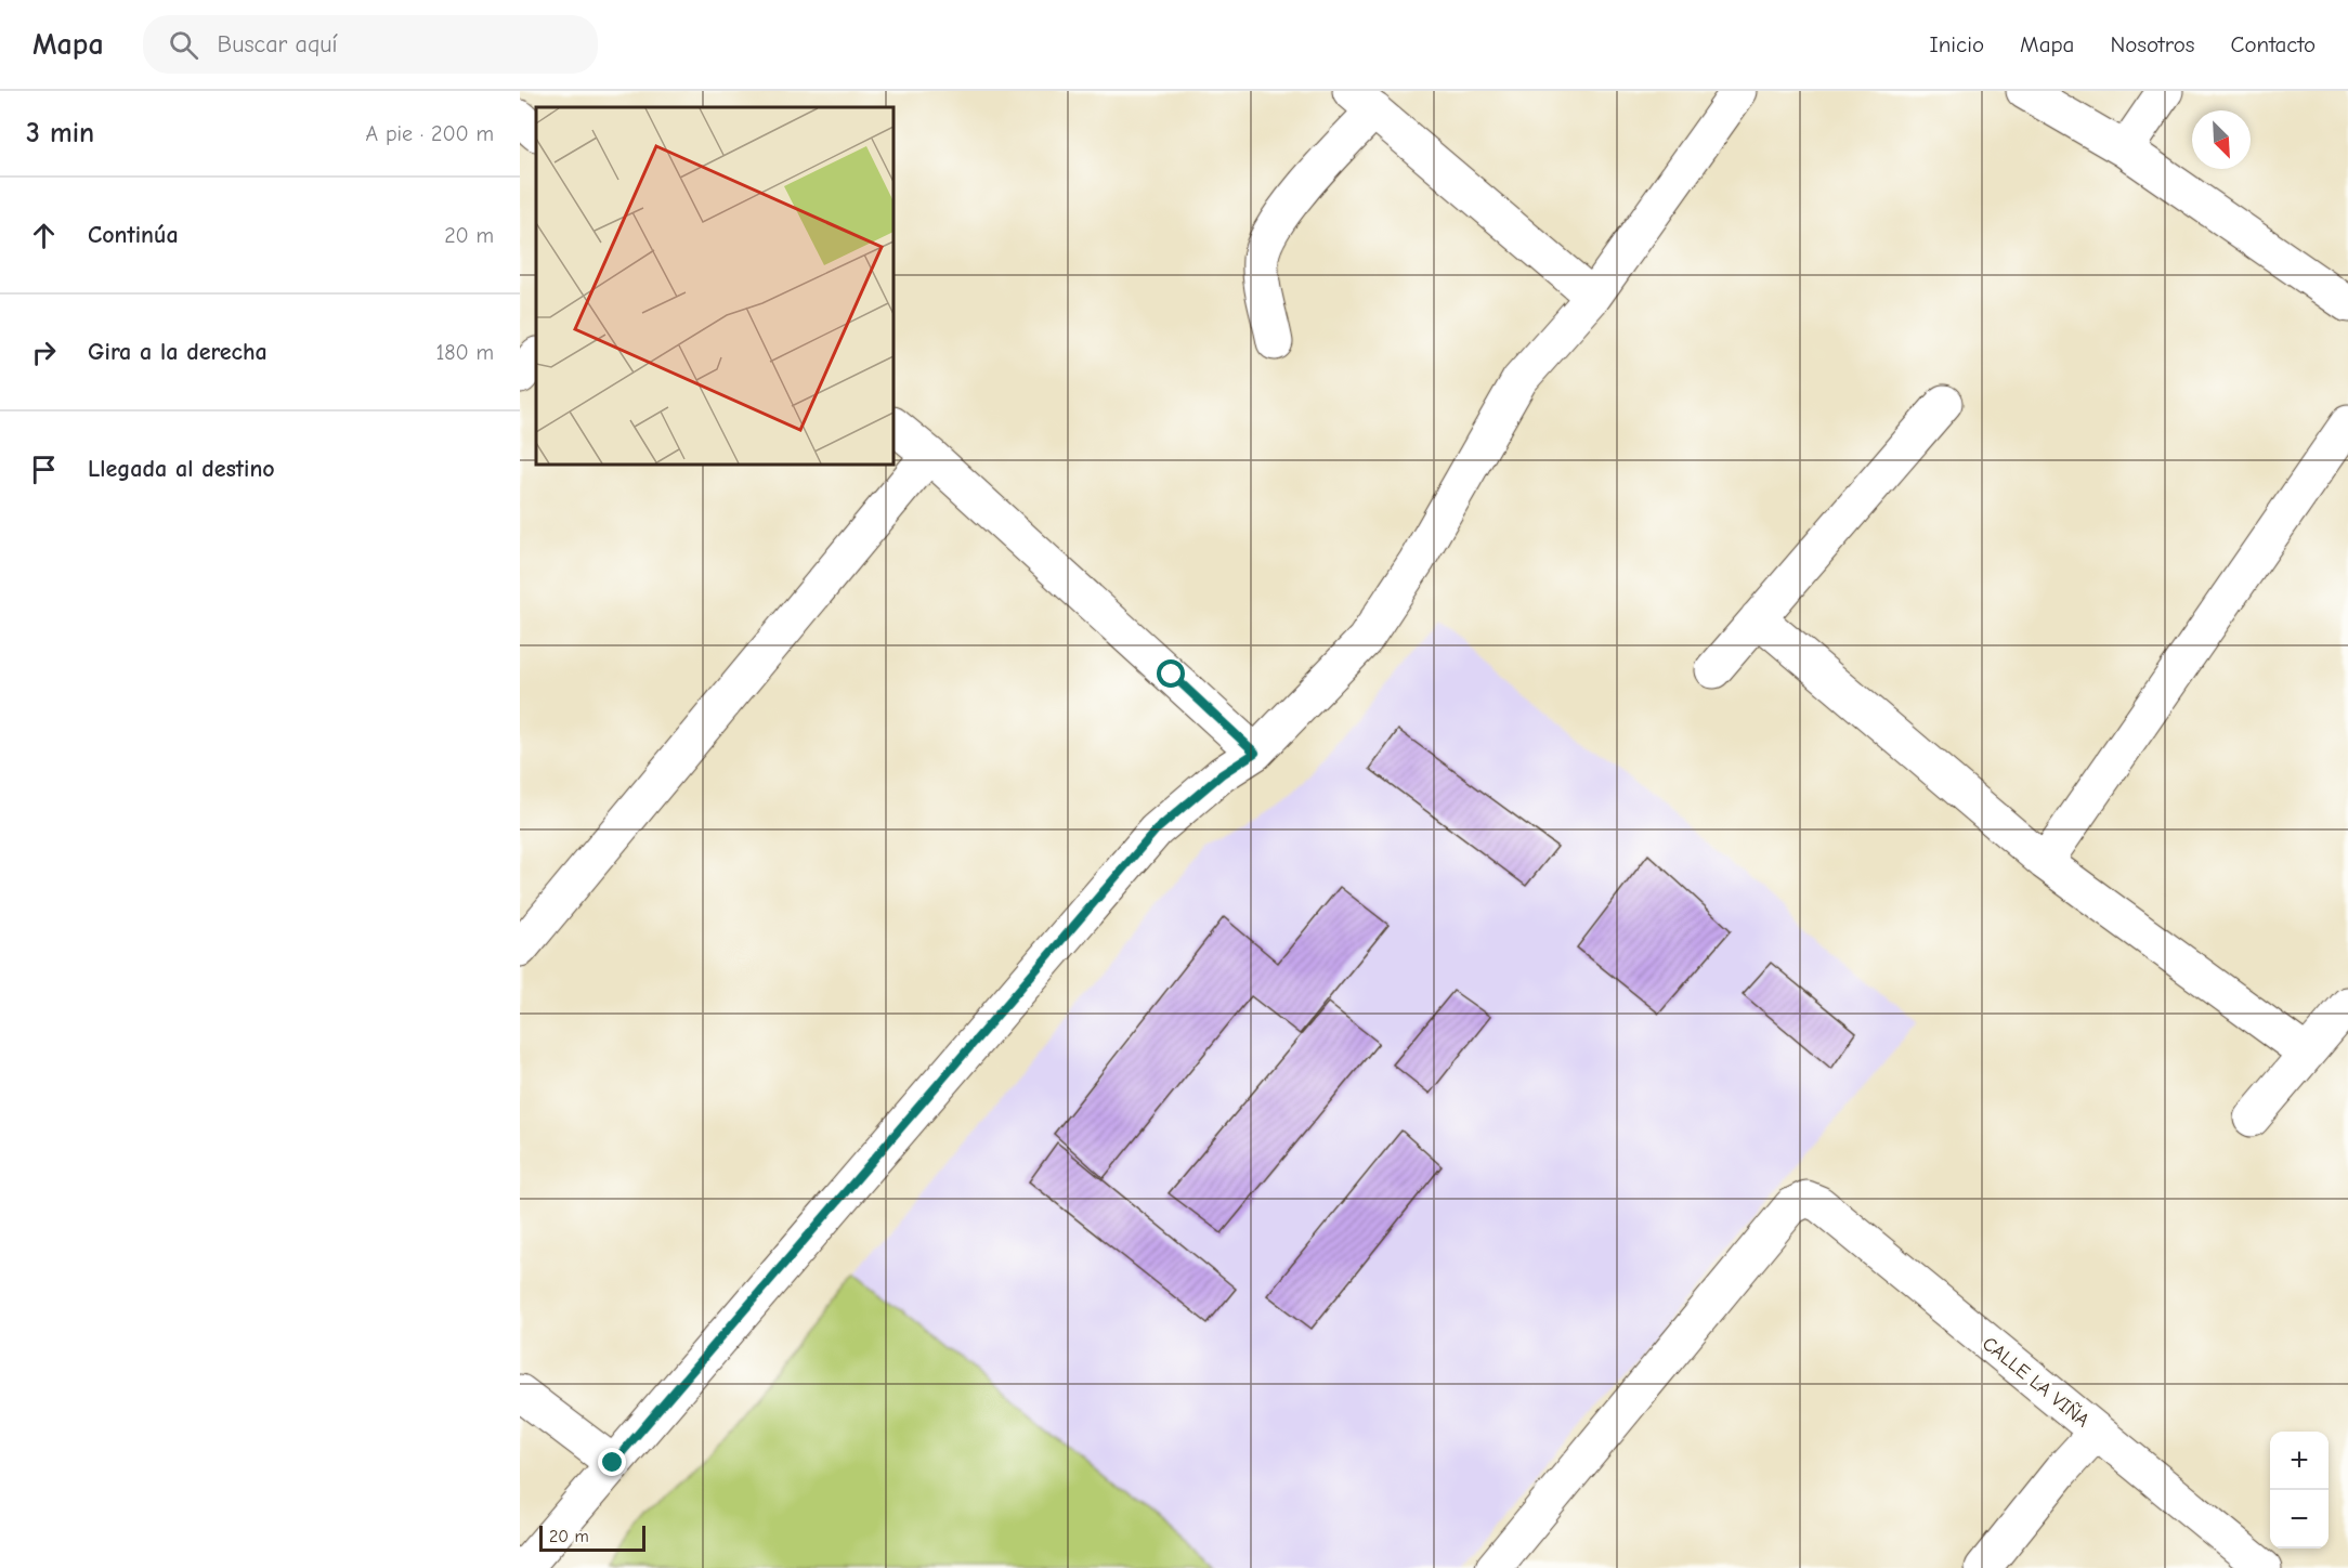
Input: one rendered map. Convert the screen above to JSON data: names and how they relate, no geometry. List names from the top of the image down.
{
  "streets": {
    "street": ["CALLE LA VIÑA"]
  },
  "scale_bar": "20 m",
  "north": "bottom right",
  "page": {
    "header": "Mapa",
    "search": "Buscar aquí",
    "nav": [
      "Inicio",
      "Mapa",
      "Nosotros",
      "Contacto"
    ],
    "heading": ["3 min", "A pie · 200 m"],
    "list": [
      ["Continúa", "20 m"],
      ["Gira a la derecha", "180 m"],
      "Llegada al destino"
    ],
    "map_buttons": ["+", "−"],
    "scale": "20 m"
  }
}
